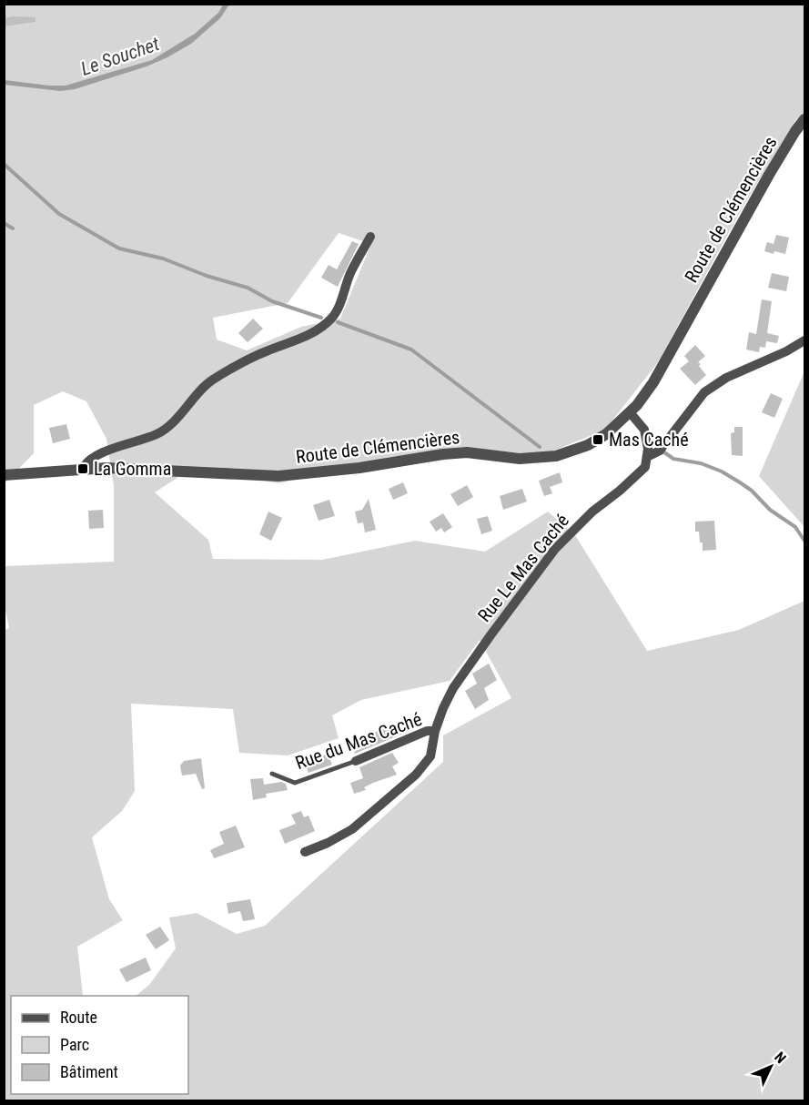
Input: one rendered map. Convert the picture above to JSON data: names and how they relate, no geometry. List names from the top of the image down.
{
  "streets": {
    "street": ["Route de Clémencières", "Rue Le Mas Caché", "Rue du Mas Caché"]
  },
  "crossings": [
    ["Rue Le Mas Caché", "Rue du Mas Caché"]
  ],
  "water": ["Le Souchet"],
  "places": {
    "transit": ["Mas Caché", "La Gomma"]
  },
  "legend": ["Route", "Parc", "Bâtiment"],
  "north": "top right"
}
